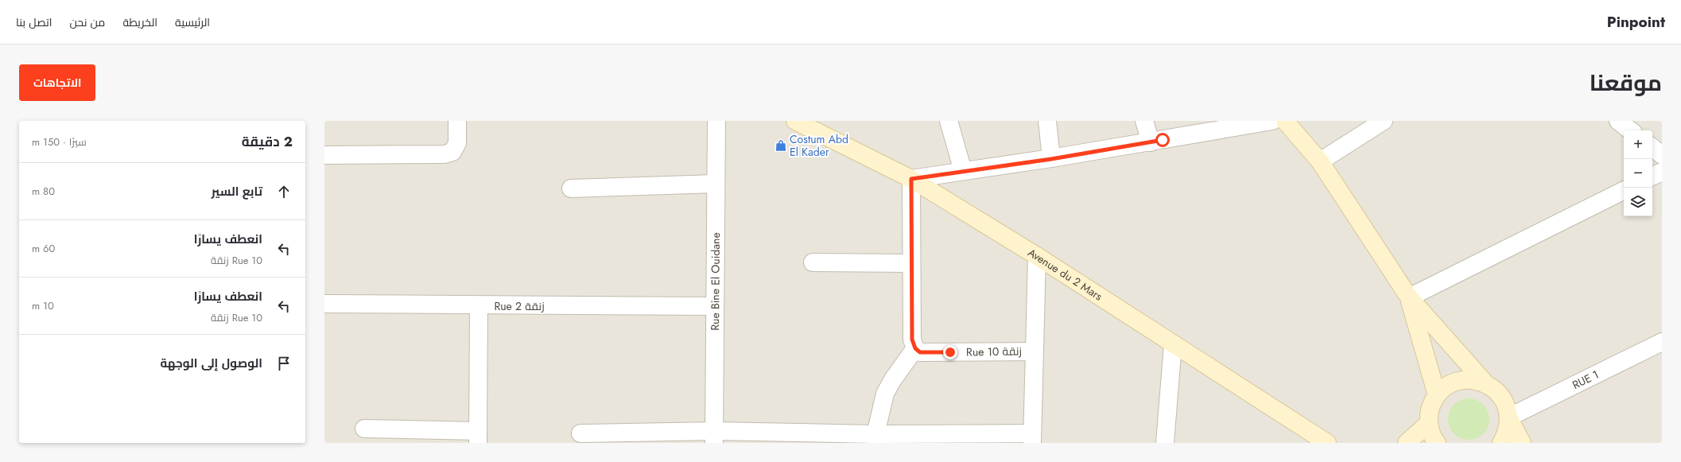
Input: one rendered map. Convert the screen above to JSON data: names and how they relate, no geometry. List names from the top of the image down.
{
  "streets": {
    "street": [
      "Avenue du 2 Mars",
      "Rue Bine El Ouidane",
      "Rue 2 زنقة",
      "Rue 10 زنقة",
      "RUE 1"
    ]
  },
  "crossings": [
    ["Rue Bine El Ouidane", "Rue 2 زنقة"]
  ],
  "places": {
    "shop": ["Costum Abd El Kader"]
  },
  "page": {
    "header": "Pinpoint",
    "nav": [
      "الرئيسية",
      "الخريطة",
      "من نحن",
      "اتصل بنا"
    ],
    "title": "موقعنا",
    "buttons": "الاتجاهات",
    "heading": ["2 دقيقة", "سيرًا · 150 m"],
    "map_buttons": ["+", "−"],
    "list": [
      ["تابع السير", "80 m"],
      ["انعطف يسارًا", "Rue 10 زنقة", "60 m"],
      ["انعطف يسارًا", "Rue 10 زنقة", "10 m"],
      "الوصول إلى الوجهة"
    ]
  }
}
